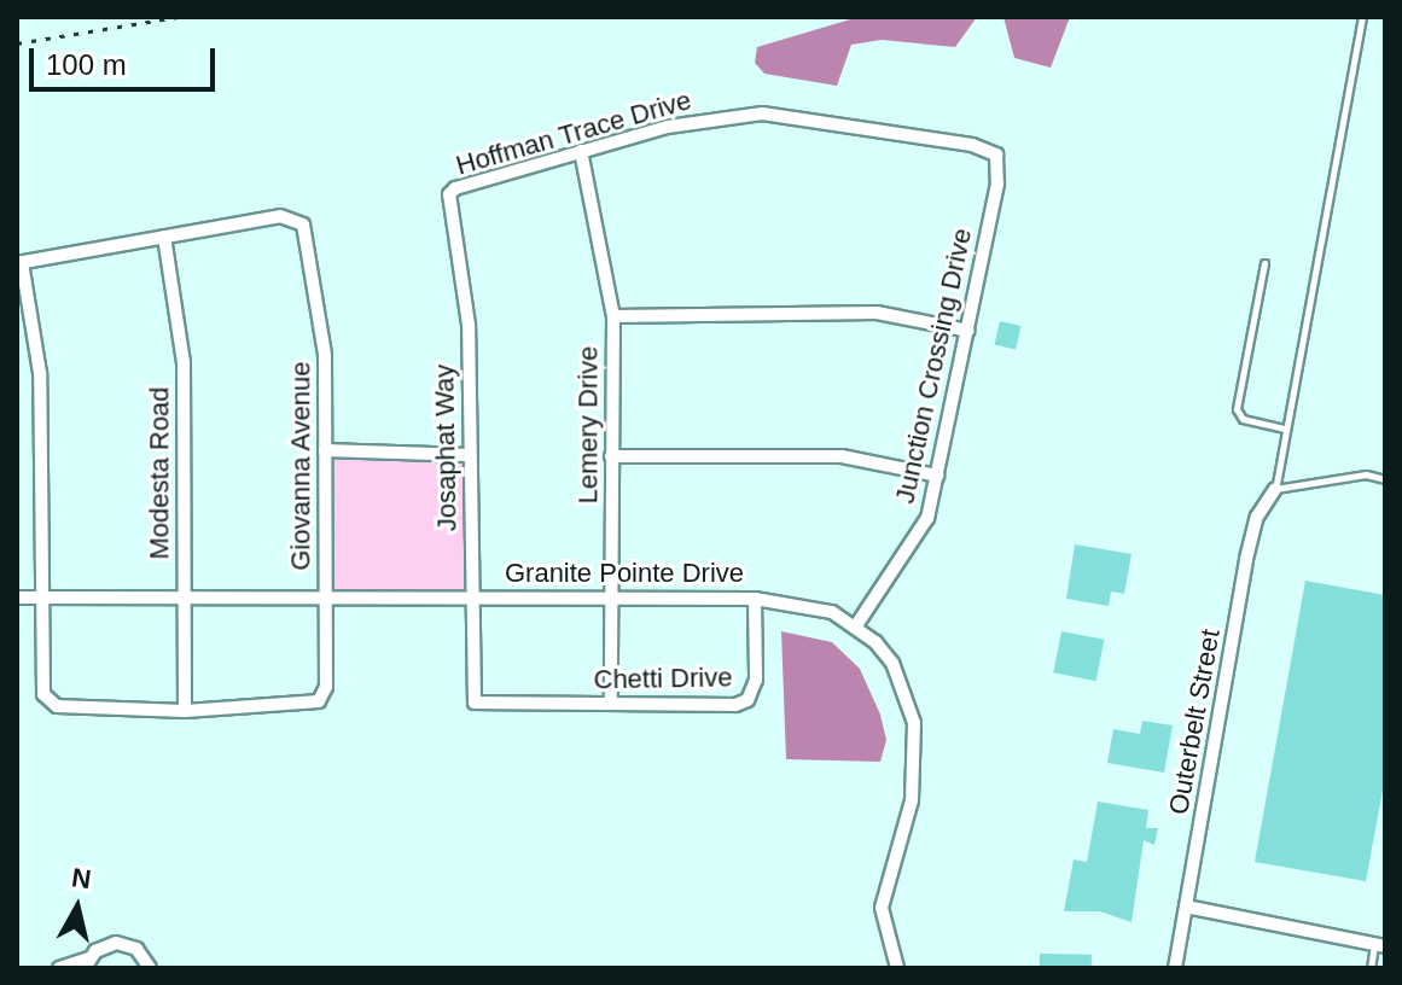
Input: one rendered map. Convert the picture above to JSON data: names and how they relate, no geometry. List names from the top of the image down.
{
  "streets": {
    "street": [
      "Hoffman Trace Drive",
      "Junction Crossing Drive",
      "Lemery Drive",
      "Josaphat Way",
      "Giovanna Avenue",
      "Modesta Road",
      "Granite Pointe Drive",
      "Chetti Drive",
      "Outerbelt Street"
    ]
  },
  "crossings": [
    ["Hoffman Trace Drive", "Junction Crossing Drive"],
    ["Hoffman Trace Drive", "Lemery Drive"],
    ["Hoffman Trace Drive", "Josaphat Way"],
    ["Junction Crossing Drive", "Granite Pointe Drive"],
    ["Lemery Drive", "Granite Pointe Drive"],
    ["Lemery Drive", "Chetti Drive"],
    ["Josaphat Way", "Granite Pointe Drive"],
    ["Josaphat Way", "Chetti Drive"],
    ["Giovanna Avenue", "Modesta Road"],
    ["Giovanna Avenue", "Granite Pointe Drive"],
    ["Modesta Road", "Granite Pointe Drive"],
    ["Granite Pointe Drive", "Chetti Drive"]
  ],
  "scale_bar": "100 m",
  "north": "top"
}
